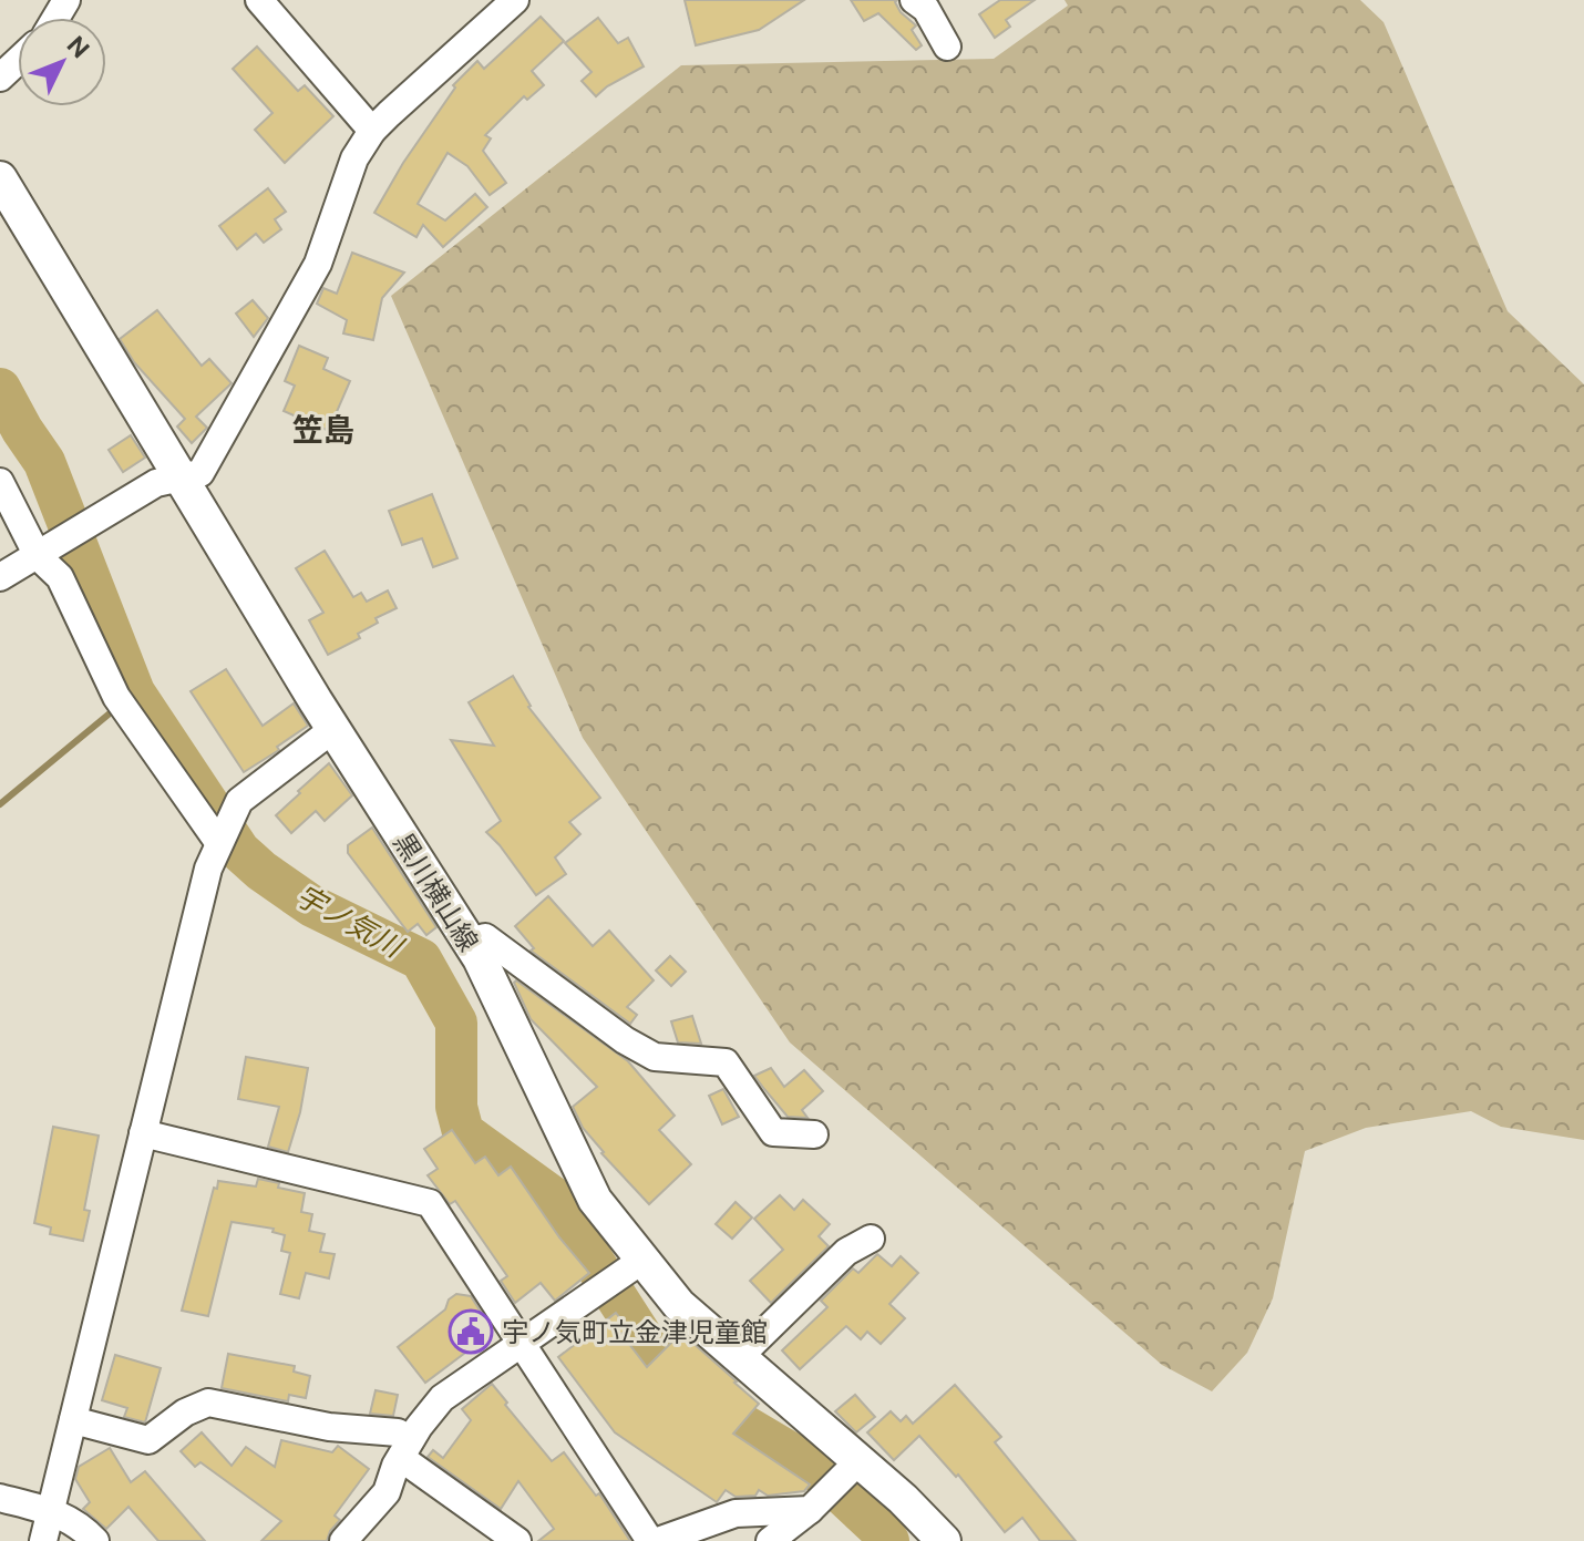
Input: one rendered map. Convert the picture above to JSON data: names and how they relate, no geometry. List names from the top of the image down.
{
  "streets": {
    "main road": ["黒川横山線"]
  },
  "districts": ["笠島"],
  "water": ["宇ノ気川"],
  "places": {
    "public building": ["宇ノ気町立金津児童館"]
  },
  "north": "top right"
}
